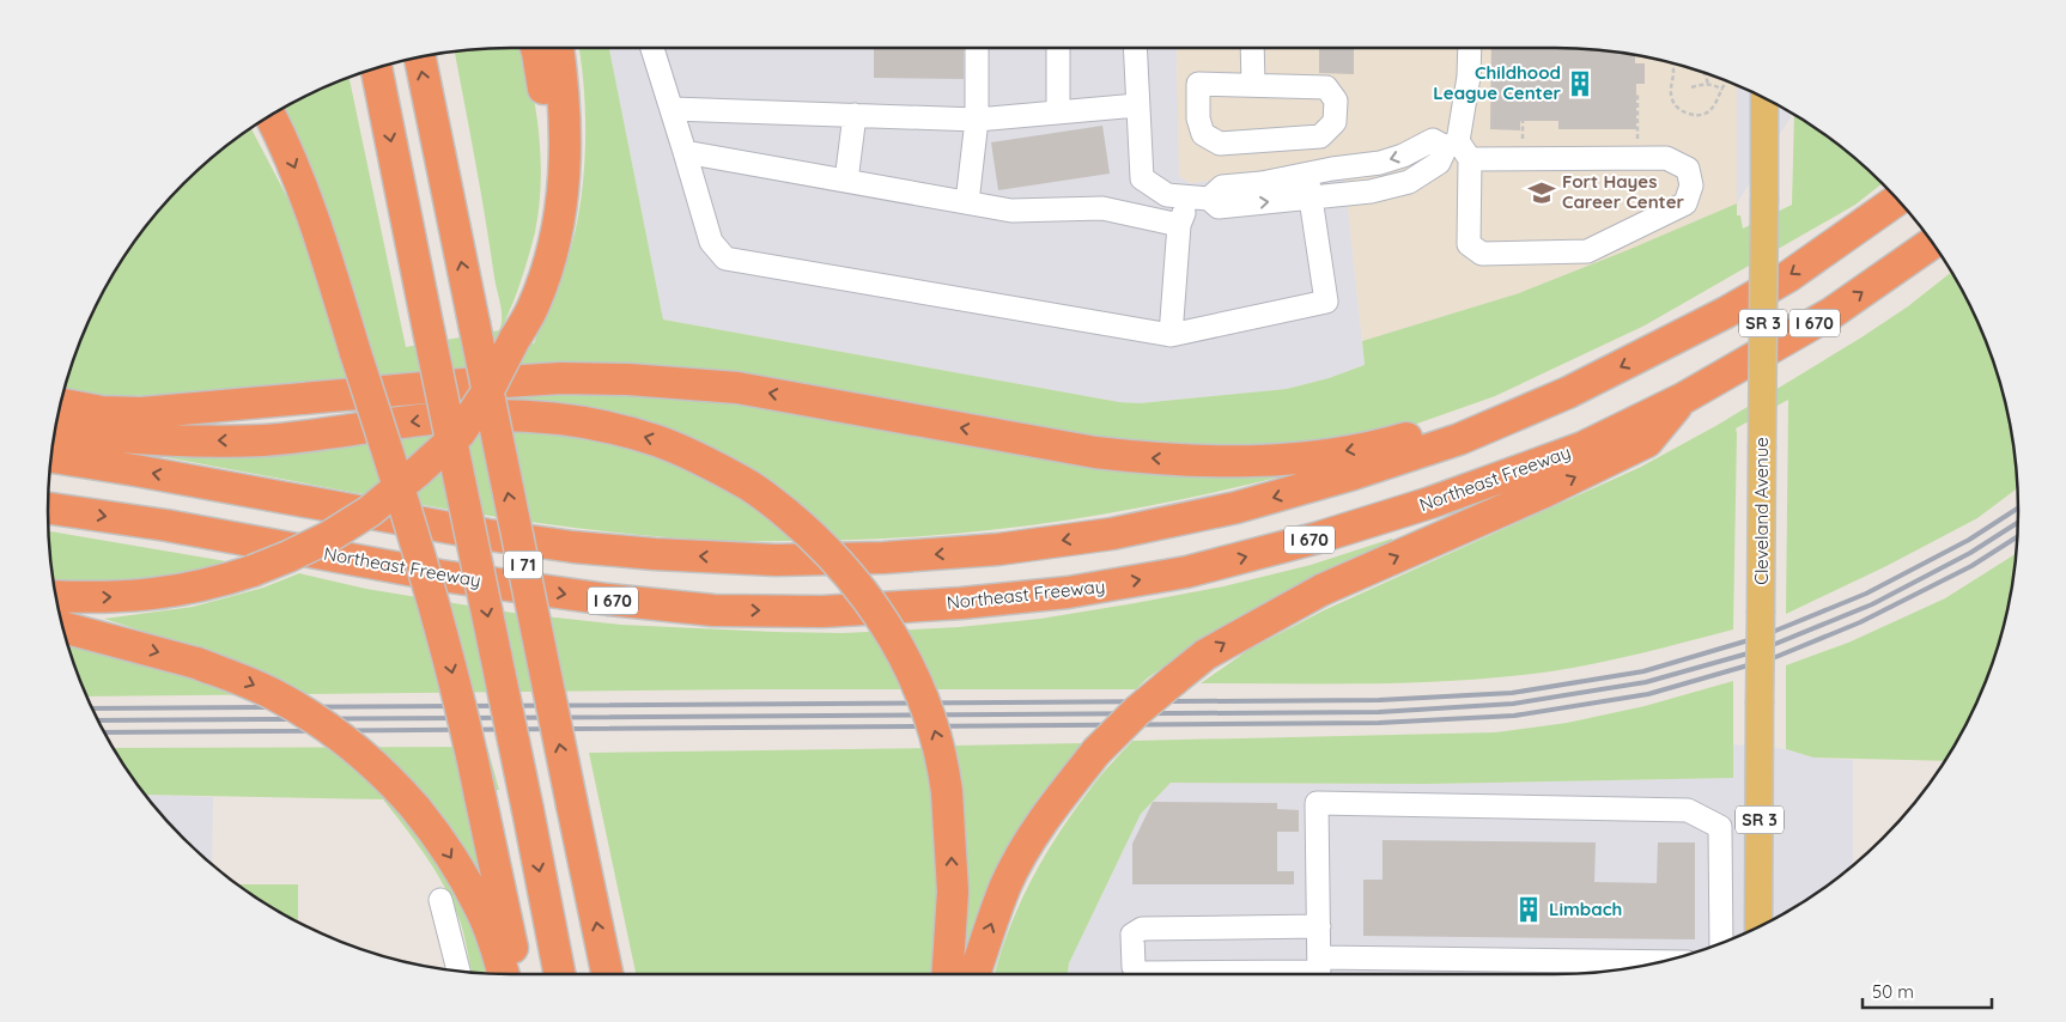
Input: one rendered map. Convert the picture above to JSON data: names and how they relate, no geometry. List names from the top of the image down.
{
  "streets": {
    "highway": ["I 670", "Northeast Freeway", "I 71"],
    "main road": ["SR 3", "Cleveland Avenue"]
  },
  "places": {
    "building": ["Childhood League Center", "Limbach"],
    "school or university": ["Fort Hayes Career Center"]
  },
  "scale_bar": "50 m"
}
